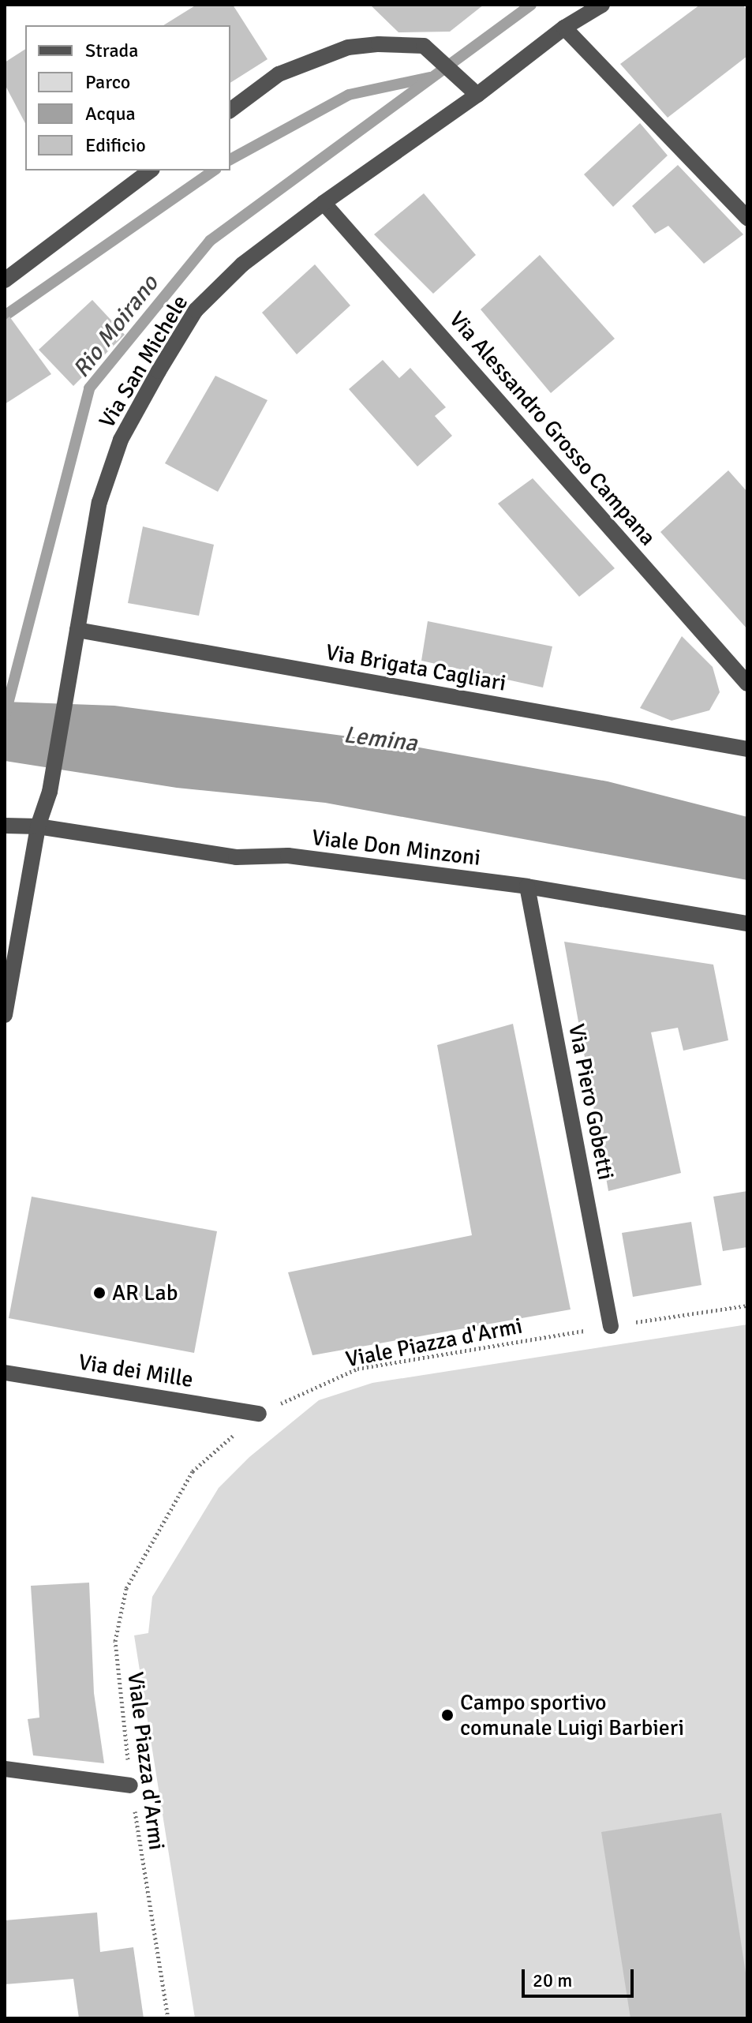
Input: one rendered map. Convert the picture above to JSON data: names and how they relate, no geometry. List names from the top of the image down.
{
  "streets": {
    "street": [
      "Via San Michele",
      "Via Alessandro Grosso Campana",
      "Via Brigata Cagliari",
      "Viale Don Minzoni",
      "Via Piero Gobetti",
      "Via dei Mille"
    ],
    "path": ["Viale Piazza d'Armi"]
  },
  "crossings": [
    ["Via San Michele", "Via Alessandro Grosso Campana"],
    ["Via San Michele", "Via Brigata Cagliari"],
    ["Via San Michele", "Viale Don Minzoni"],
    ["Viale Don Minzoni", "Via Piero Gobetti"],
    ["Via Piero Gobetti", "Viale Piazza d'Armi"],
    ["Viale Piazza d'Armi", "Via dei Mille"]
  ],
  "water": ["Rio Moirano", "Lemina"],
  "places": ["AR Lab", "Campo sportivo comunale Luigi Barbieri"],
  "legend": [
    "Strada",
    "Parco",
    "Acqua",
    "Edificio"
  ],
  "scale_bar": "20 m"
}
